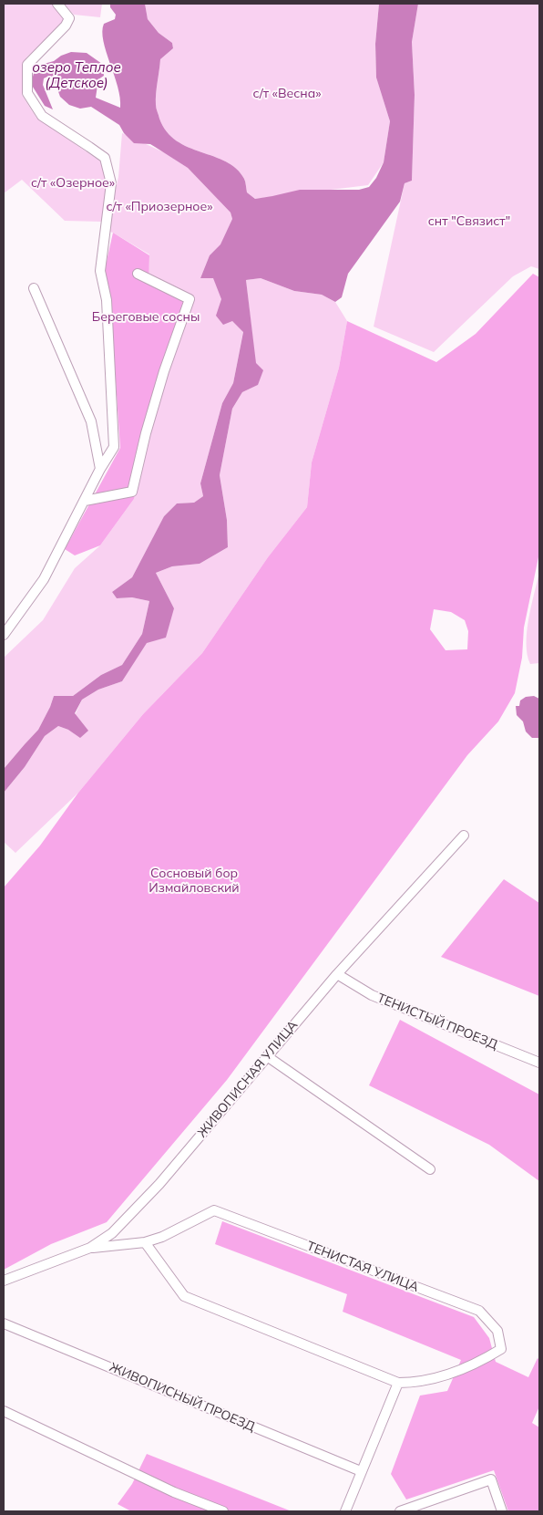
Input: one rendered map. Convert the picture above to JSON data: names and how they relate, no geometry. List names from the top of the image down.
{
  "streets": {
    "street": [
      "ТЕНИСТЫЙ ПРОЕЗД",
      "ЖИВОПИСНАЯ УЛИЦА",
      "ТЕНИСТАЯ УЛИЦА",
      "ЖИВОПИСНЫЙ ПРОЕЗД"
    ]
  },
  "crossings": [
    ["ТЕНИСТЫЙ ПРОЕЗД", "ЖИВОПИСНАЯ УЛИЦА"],
    ["ЖИВОПИСНАЯ УЛИЦА", "ТЕНИСТАЯ УЛИЦА"]
  ],
  "water": ["озеро Теплое (Детское)"],
  "parks": [
    "с/т «Весна»",
    "с/т «Озерное»",
    "с/т «Приозерное»",
    "снт \"Связист\"",
    "Береговые сосны",
    "Сосновый бор Измайловский"
  ]
}
